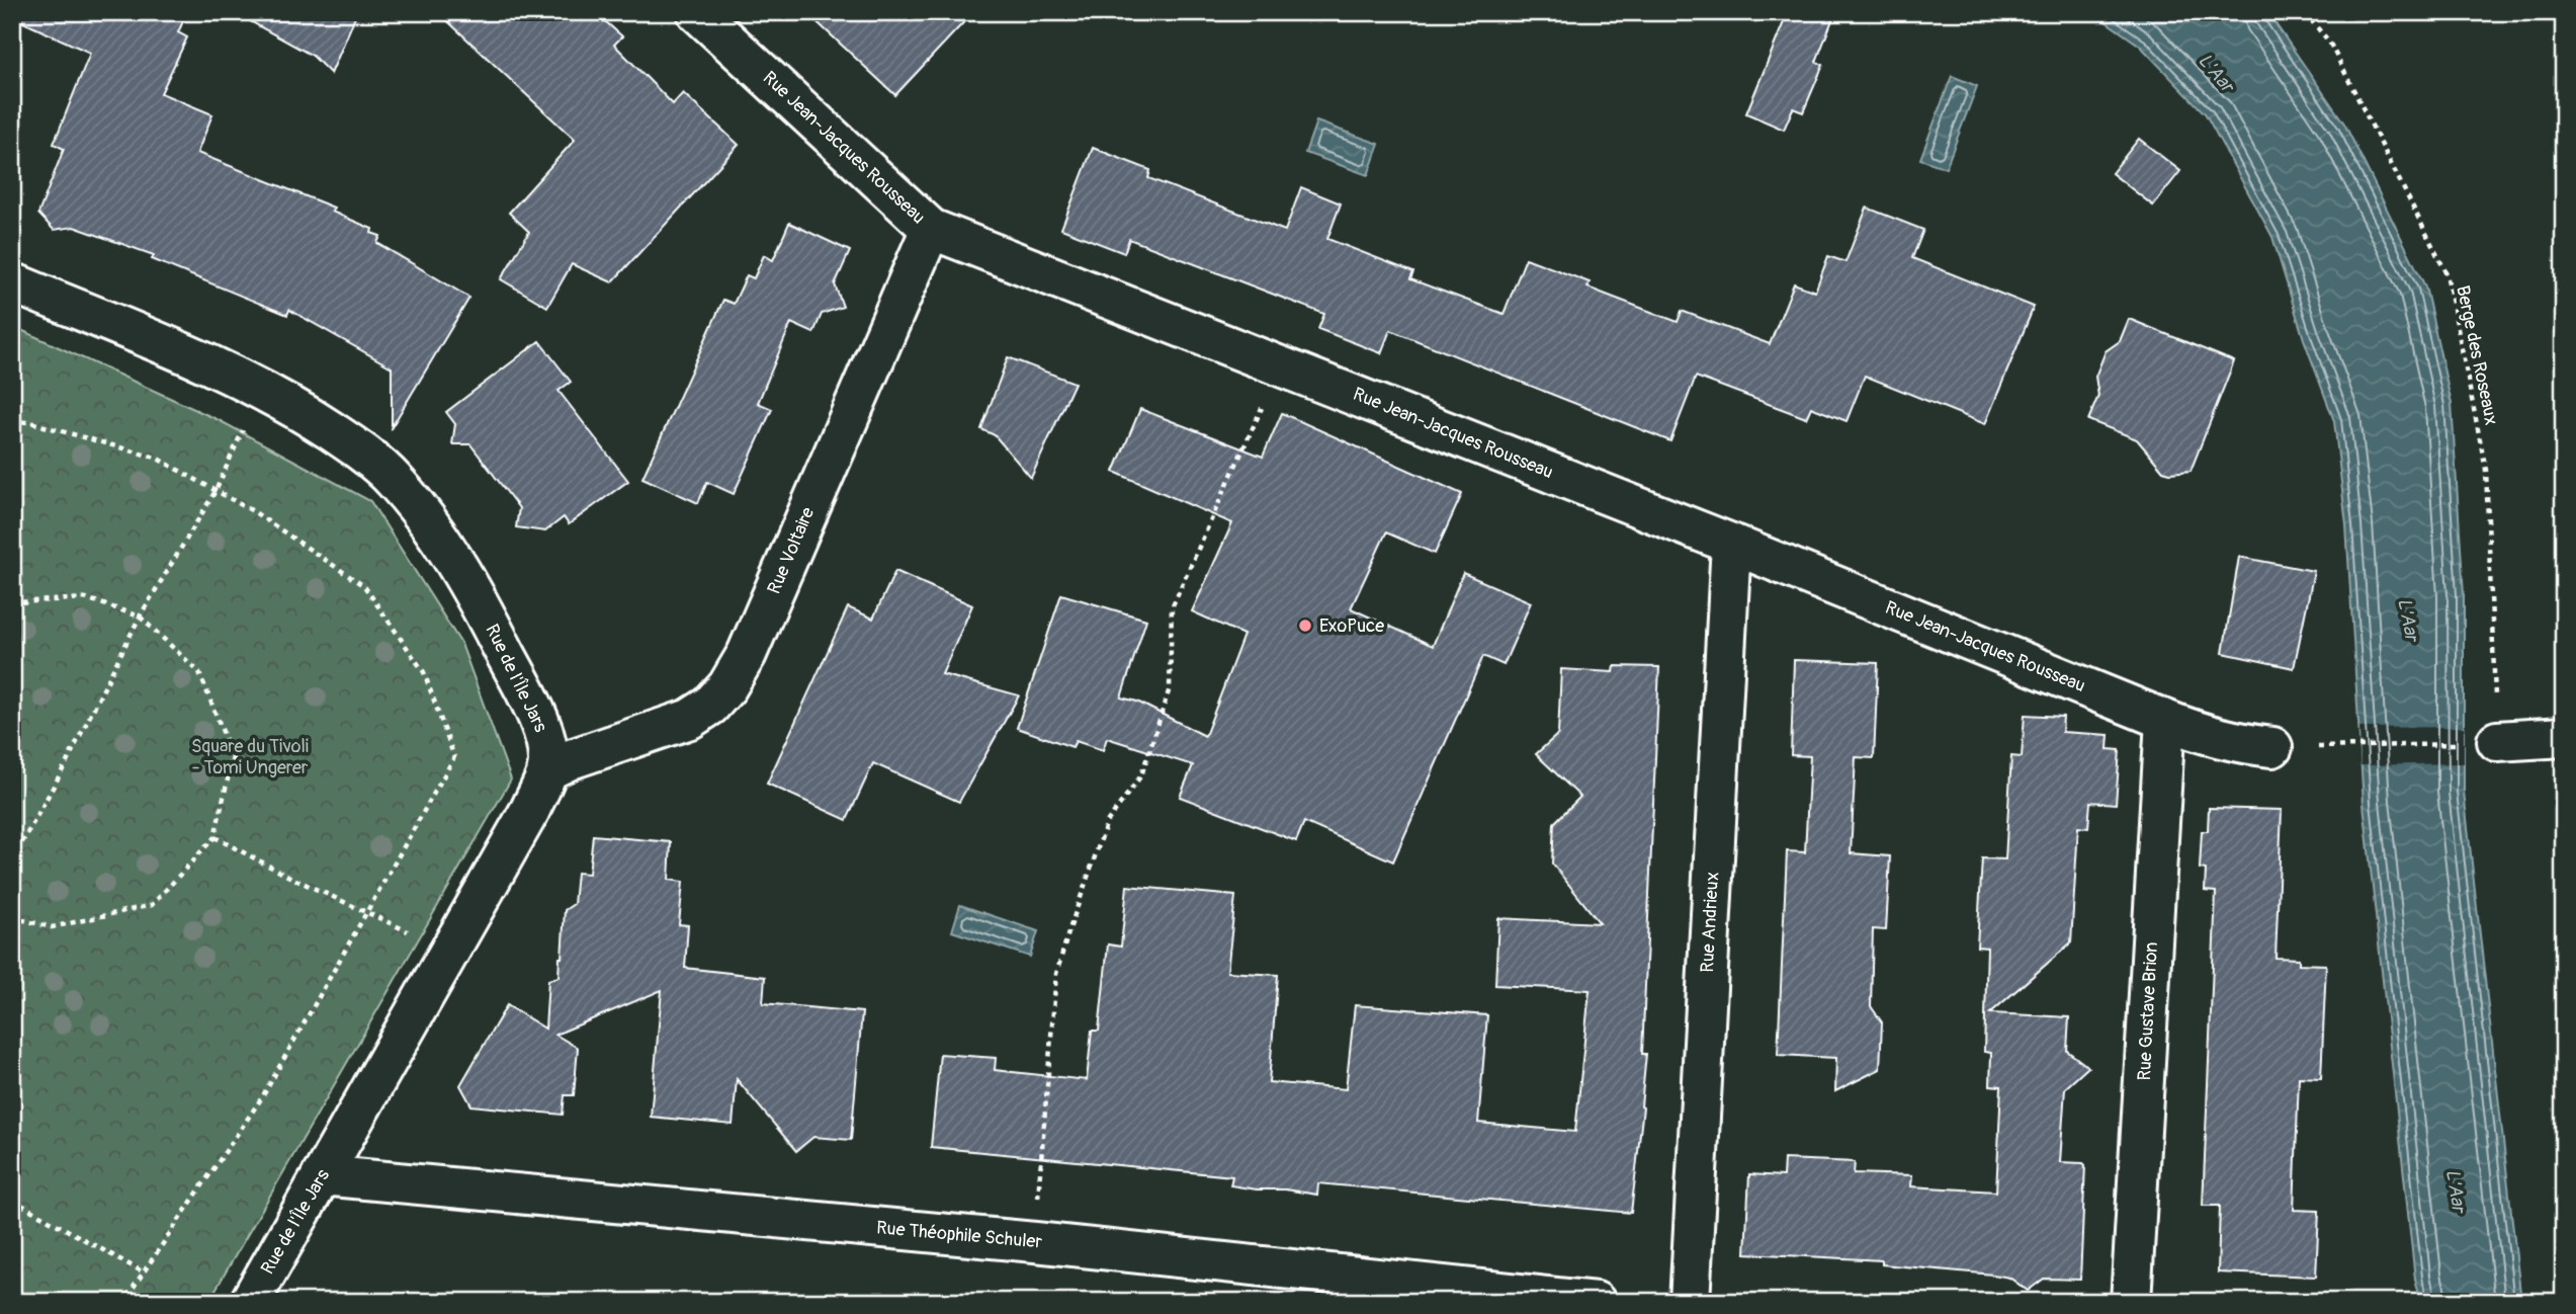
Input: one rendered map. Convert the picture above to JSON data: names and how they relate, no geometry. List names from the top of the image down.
{
  "streets": {
    "street": [
      "Rue Jean-Jacques Rousseau",
      "Rue Voltaire",
      "Rue de l'Île Jars",
      "Rue Andrieux",
      "Rue Gustave Brion",
      "Rue Théophile Schuler"
    ],
    "path": ["Berge des Roseaux"]
  },
  "crossings": [
    ["Rue Jean-Jacques Rousseau", "Rue Voltaire"],
    ["Rue Jean-Jacques Rousseau", "Rue Andrieux"],
    ["Rue Jean-Jacques Rousseau", "Rue Gustave Brion"],
    ["Rue Voltaire", "Rue de l'Île Jars"],
    ["Rue de l'Île Jars", "Rue Théophile Schuler"]
  ],
  "water": ["L'Aar"],
  "parks": ["Square du Tivoli - Tomi Ungerer"],
  "places": ["ExoPuce"]
}
